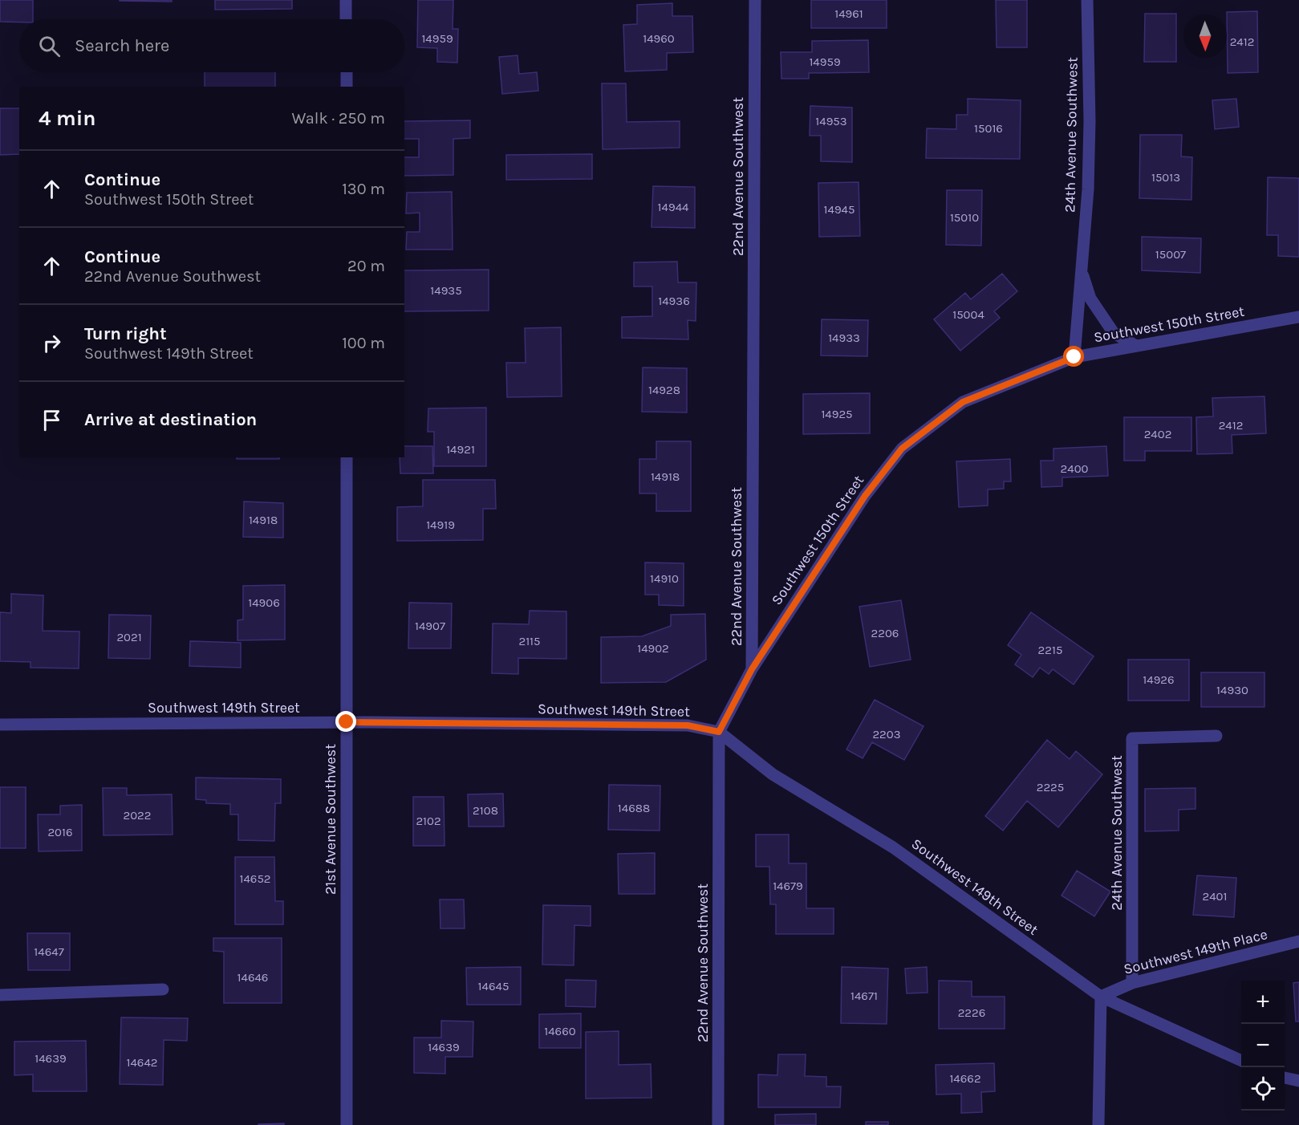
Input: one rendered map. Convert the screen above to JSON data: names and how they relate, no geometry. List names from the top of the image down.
{
  "streets": {
    "street": [
      "24th Avenue Southwest",
      "22nd Avenue Southwest",
      "Southwest 150th Street",
      "Southwest 149th Street",
      "21st Avenue Southwest",
      "Southwest 149th Place"
    ]
  },
  "crossings": [
    ["24th Avenue Southwest", "Southwest 150th Street"],
    ["24th Avenue Southwest", "Southwest 149th Place"],
    ["22nd Avenue Southwest", "Southwest 150th Street"],
    ["22nd Avenue Southwest", "Southwest 149th Street"],
    ["Southwest 149th Street", "21st Avenue Southwest"],
    ["Southwest 149th Street", "Southwest 149th Place"]
  ],
  "house_numbers": [
    "14961",
    "14959",
    "14960",
    "2412",
    "14959",
    "14953",
    "15016",
    "15013",
    "14944",
    "14945",
    "15010",
    "15007",
    "14935",
    "14936",
    "15004",
    "14933",
    "14928",
    "14925",
    "2412",
    "2402",
    "14921",
    "2400",
    "14918",
    "14918",
    "14919",
    "14910",
    "14906",
    "14907",
    "2206",
    "2021",
    "2115",
    "14902",
    "2215",
    "14926",
    "14930",
    "2203",
    "2225",
    "14688",
    "2108",
    "2022",
    "2102",
    "2016",
    "14652",
    "14679",
    "2401",
    "14647",
    "14646",
    "14645",
    "14671",
    "2226",
    "14660",
    "14639",
    "14639",
    "14642",
    "14662"
  ],
  "north": "bottom",
  "page": {
    "search": "Search here",
    "heading": ["4 min", "Walk · 250 m"],
    "list": [
      ["Continue", "Southwest 150th Street", "130 m"],
      ["Continue", "22nd Avenue Southwest", "20 m"],
      ["Turn right", "Southwest 149th Street", "100 m"],
      "Arrive at destination"
    ],
    "map_buttons": ["+", "−"]
  }
}
